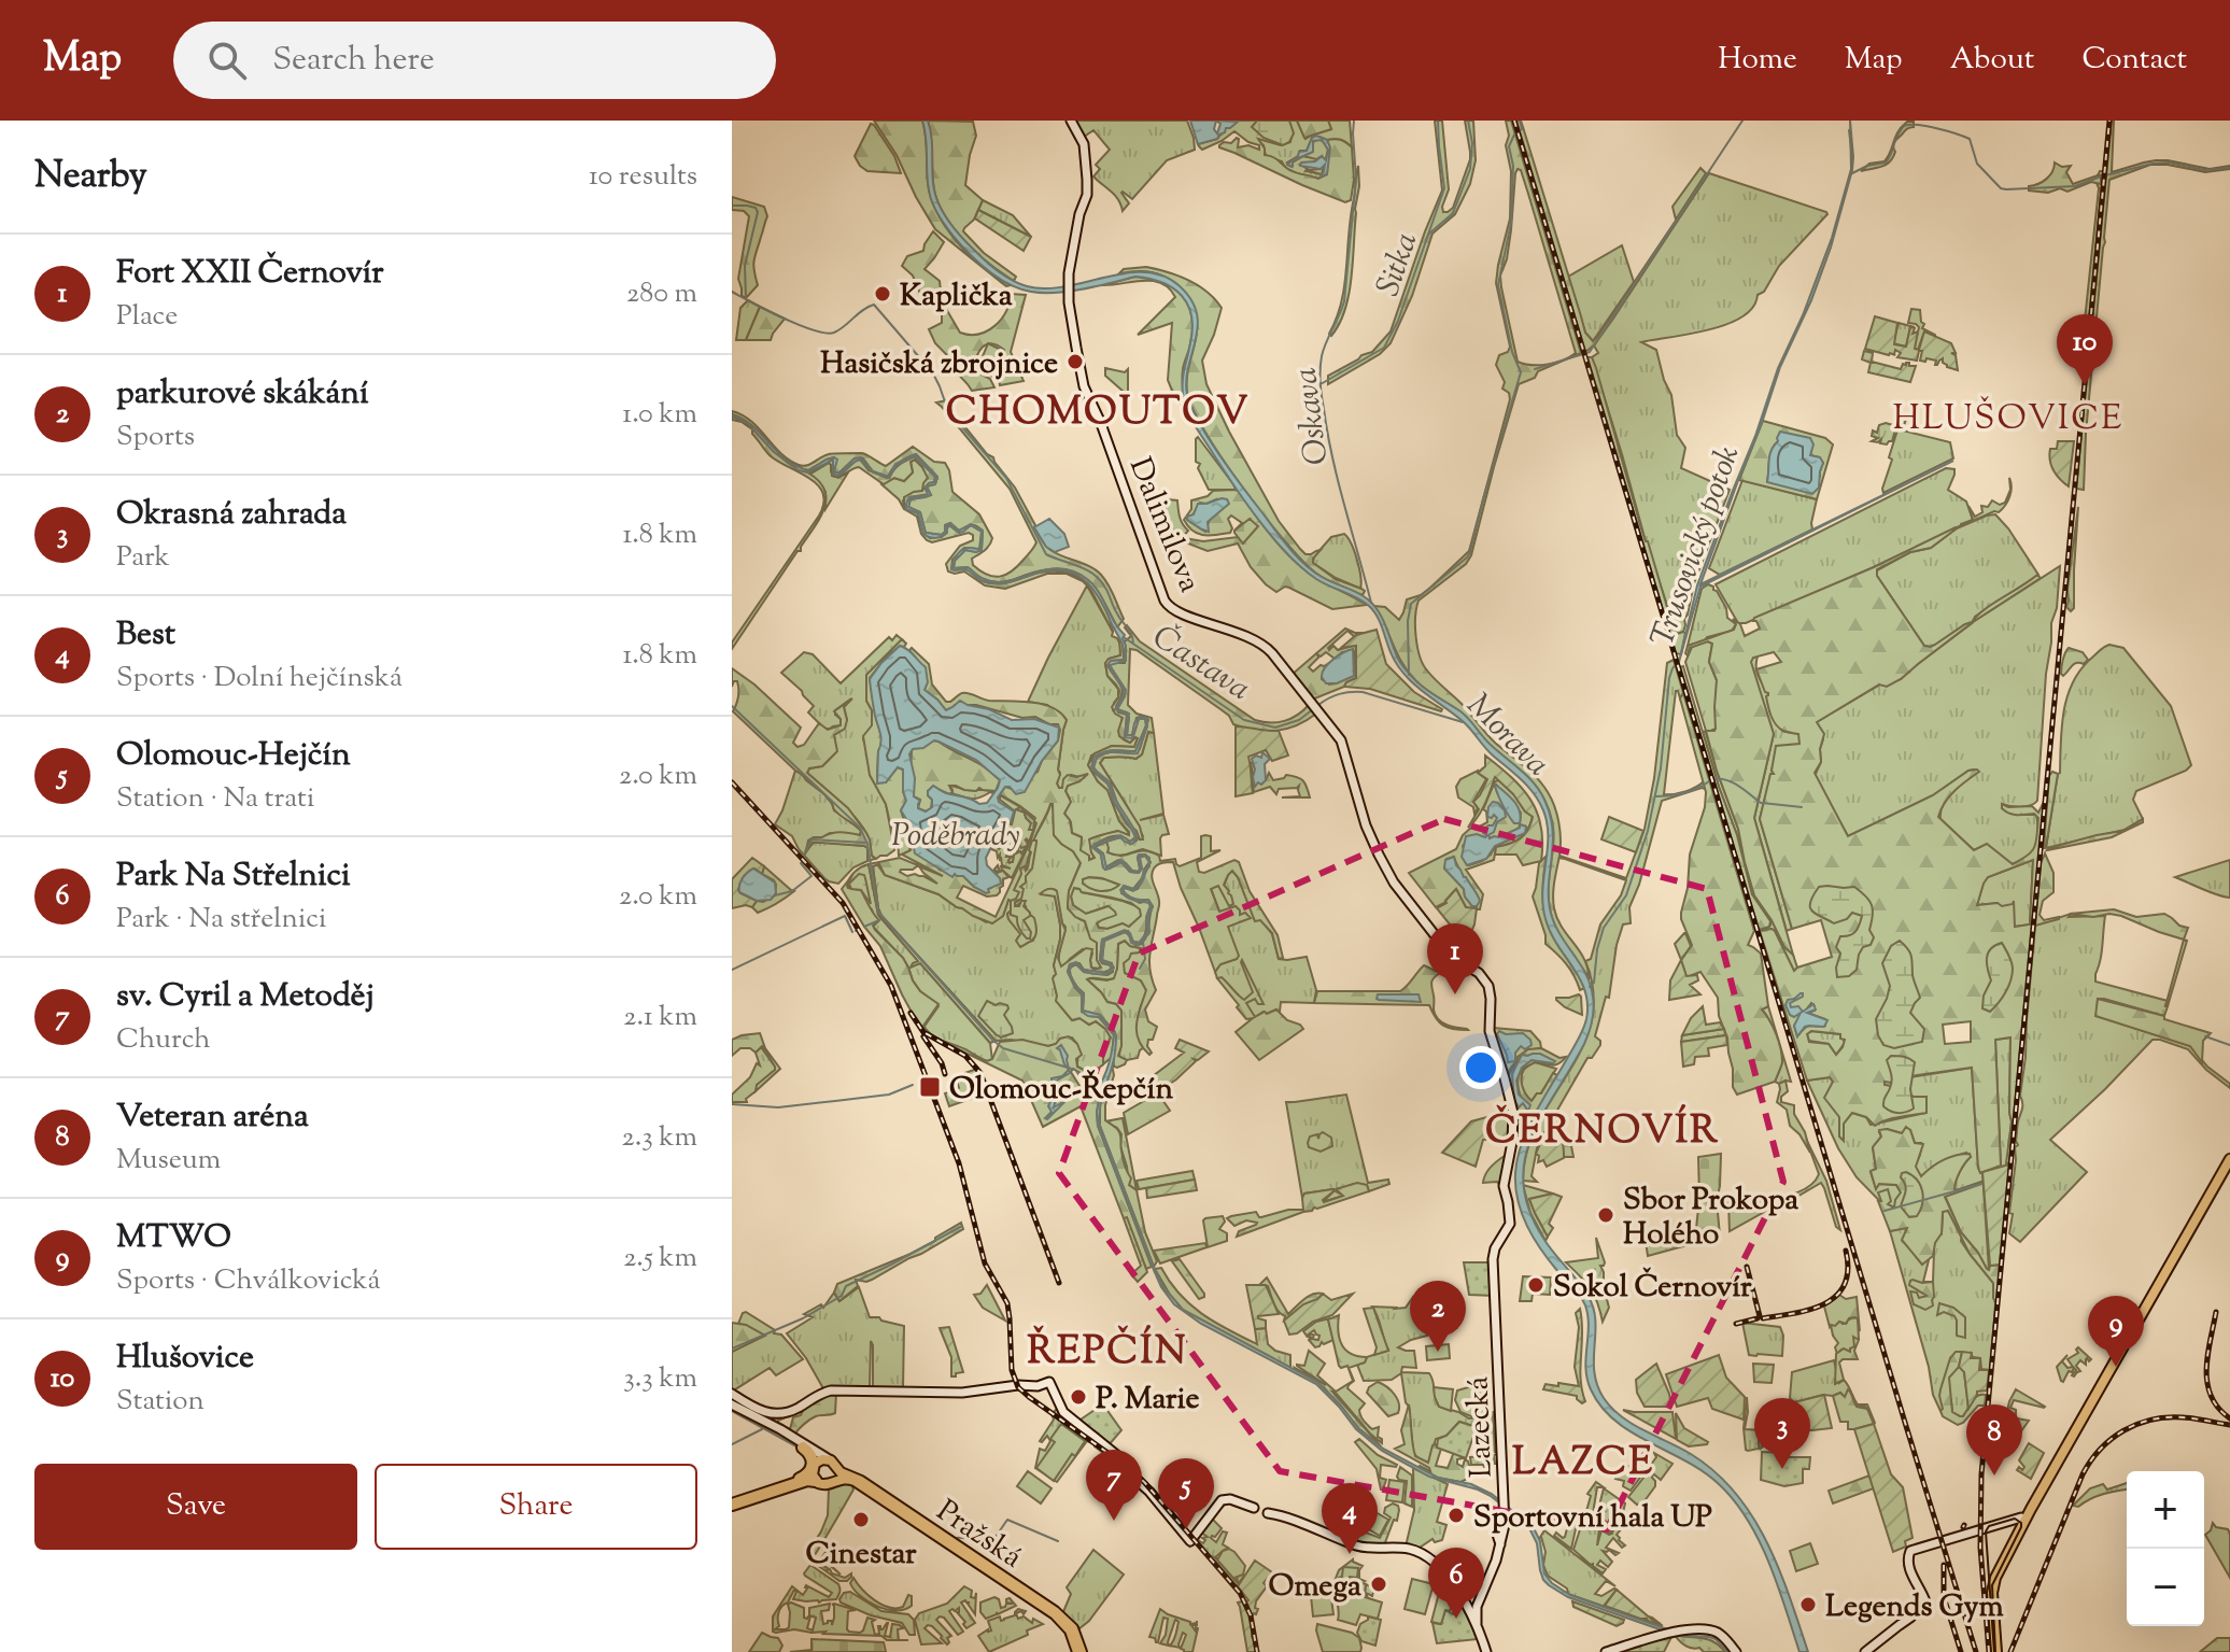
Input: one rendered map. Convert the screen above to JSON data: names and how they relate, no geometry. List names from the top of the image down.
{
  "streets": {
    "main road": ["Dalimilova", "Lazecká", "Pražská"]
  },
  "crossings": [
    ["Dalimilova", "Lazecká"]
  ],
  "districts": [
    "CHOMOUTOV",
    "HLUŠOVICE",
    "ČERNOVÍR",
    "ŘEPČÍN",
    "LAZCE"
  ],
  "water": [
    "Sitka",
    "Oskava",
    "Trusovický potok",
    "Častava",
    "Morava",
    "Poděbrady"
  ],
  "places": {
    "other": [
      "Kaplička",
      "Hasičská zbrojnice",
      "Sbor Prokopa Holého",
      "Sokol Černovír",
      "P. Marie",
      "Sportovní hala UP",
      "Cinestar",
      "Omega",
      "Legends Gym"
    ],
    "transit": ["Olomouc-Řepčín"]
  },
  "page": {
    "header": "Map",
    "search": "Search here",
    "nav": [
      "Home",
      "Map",
      "About",
      "Contact"
    ],
    "heading": ["Nearby", "10 results"],
    "list": [
      {
        "mark": "1",
        "name": "Fort XXII Černovír",
        "note": "Place",
        "value": "280 m"
      },
      {
        "mark": "2",
        "name": "parkurové skákání",
        "note": "Sports",
        "value": "1.0 km"
      },
      {
        "mark": "3",
        "name": "Okrasná zahrada",
        "note": "Park",
        "value": "1.8 km"
      },
      {
        "mark": "4",
        "name": "Best",
        "note": "Sports · Dolní hejčínská",
        "value": "1.8 km"
      },
      {
        "mark": "5",
        "name": "Olomouc-Hejčín",
        "note": "Station · Na trati",
        "value": "2.0 km"
      },
      {
        "mark": "6",
        "name": "Park Na Střelnici",
        "note": "Park · Na střelnici",
        "value": "2.0 km"
      },
      {
        "mark": "7",
        "name": "sv. Cyril a Metoděj",
        "note": "Church",
        "value": "2.1 km"
      },
      {
        "mark": "8",
        "name": "Veteran aréna",
        "note": "Museum",
        "value": "2.3 km"
      },
      {
        "mark": "9",
        "name": "MTWO",
        "note": "Sports · Chválkovická",
        "value": "2.5 km"
      },
      {
        "mark": "10",
        "name": "Hlušovice",
        "note": "Station",
        "value": "3.3 km"
      }
    ],
    "pins": [
      "10",
      "1",
      "2",
      "9",
      "3",
      "8",
      "7",
      "5",
      "4",
      "6"
    ],
    "buttons": ["Save", "Share"],
    "map_buttons": ["+", "−"]
  }
}
